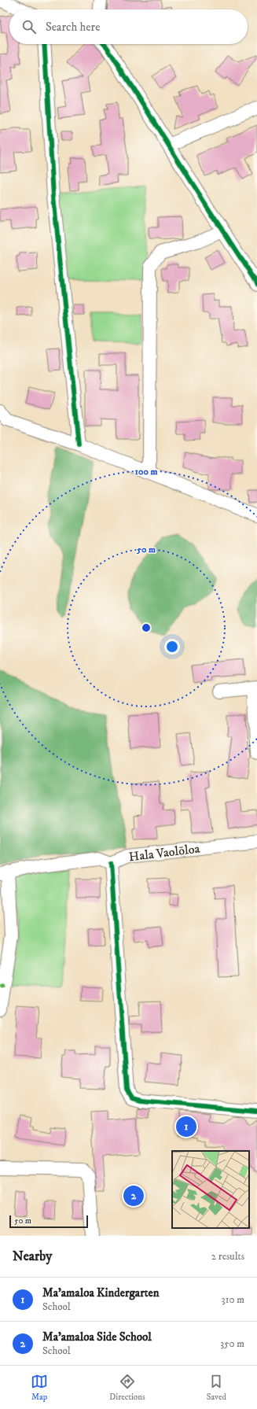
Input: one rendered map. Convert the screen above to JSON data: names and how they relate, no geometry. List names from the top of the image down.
{
  "streets": {
    "street": ["Hala Vaolōloa"]
  },
  "scale_bar": "50 m",
  "page": {
    "search": "Search here",
    "pins": ["1", "2"],
    "scale": "50 m",
    "heading": ["Nearby", "2 results"],
    "list": [
      {
        "mark": "1",
        "name": "Ma'amaloa Kindergarten",
        "note": "School",
        "value": "310 m"
      },
      {
        "mark": "2",
        "name": "Ma'amaloa Side School",
        "note": "School",
        "value": "350 m"
      }
    ],
    "nav": ["Map", "Directions", "Saved"]
  },
  "rings": ["100 m", "50 m"]
}
